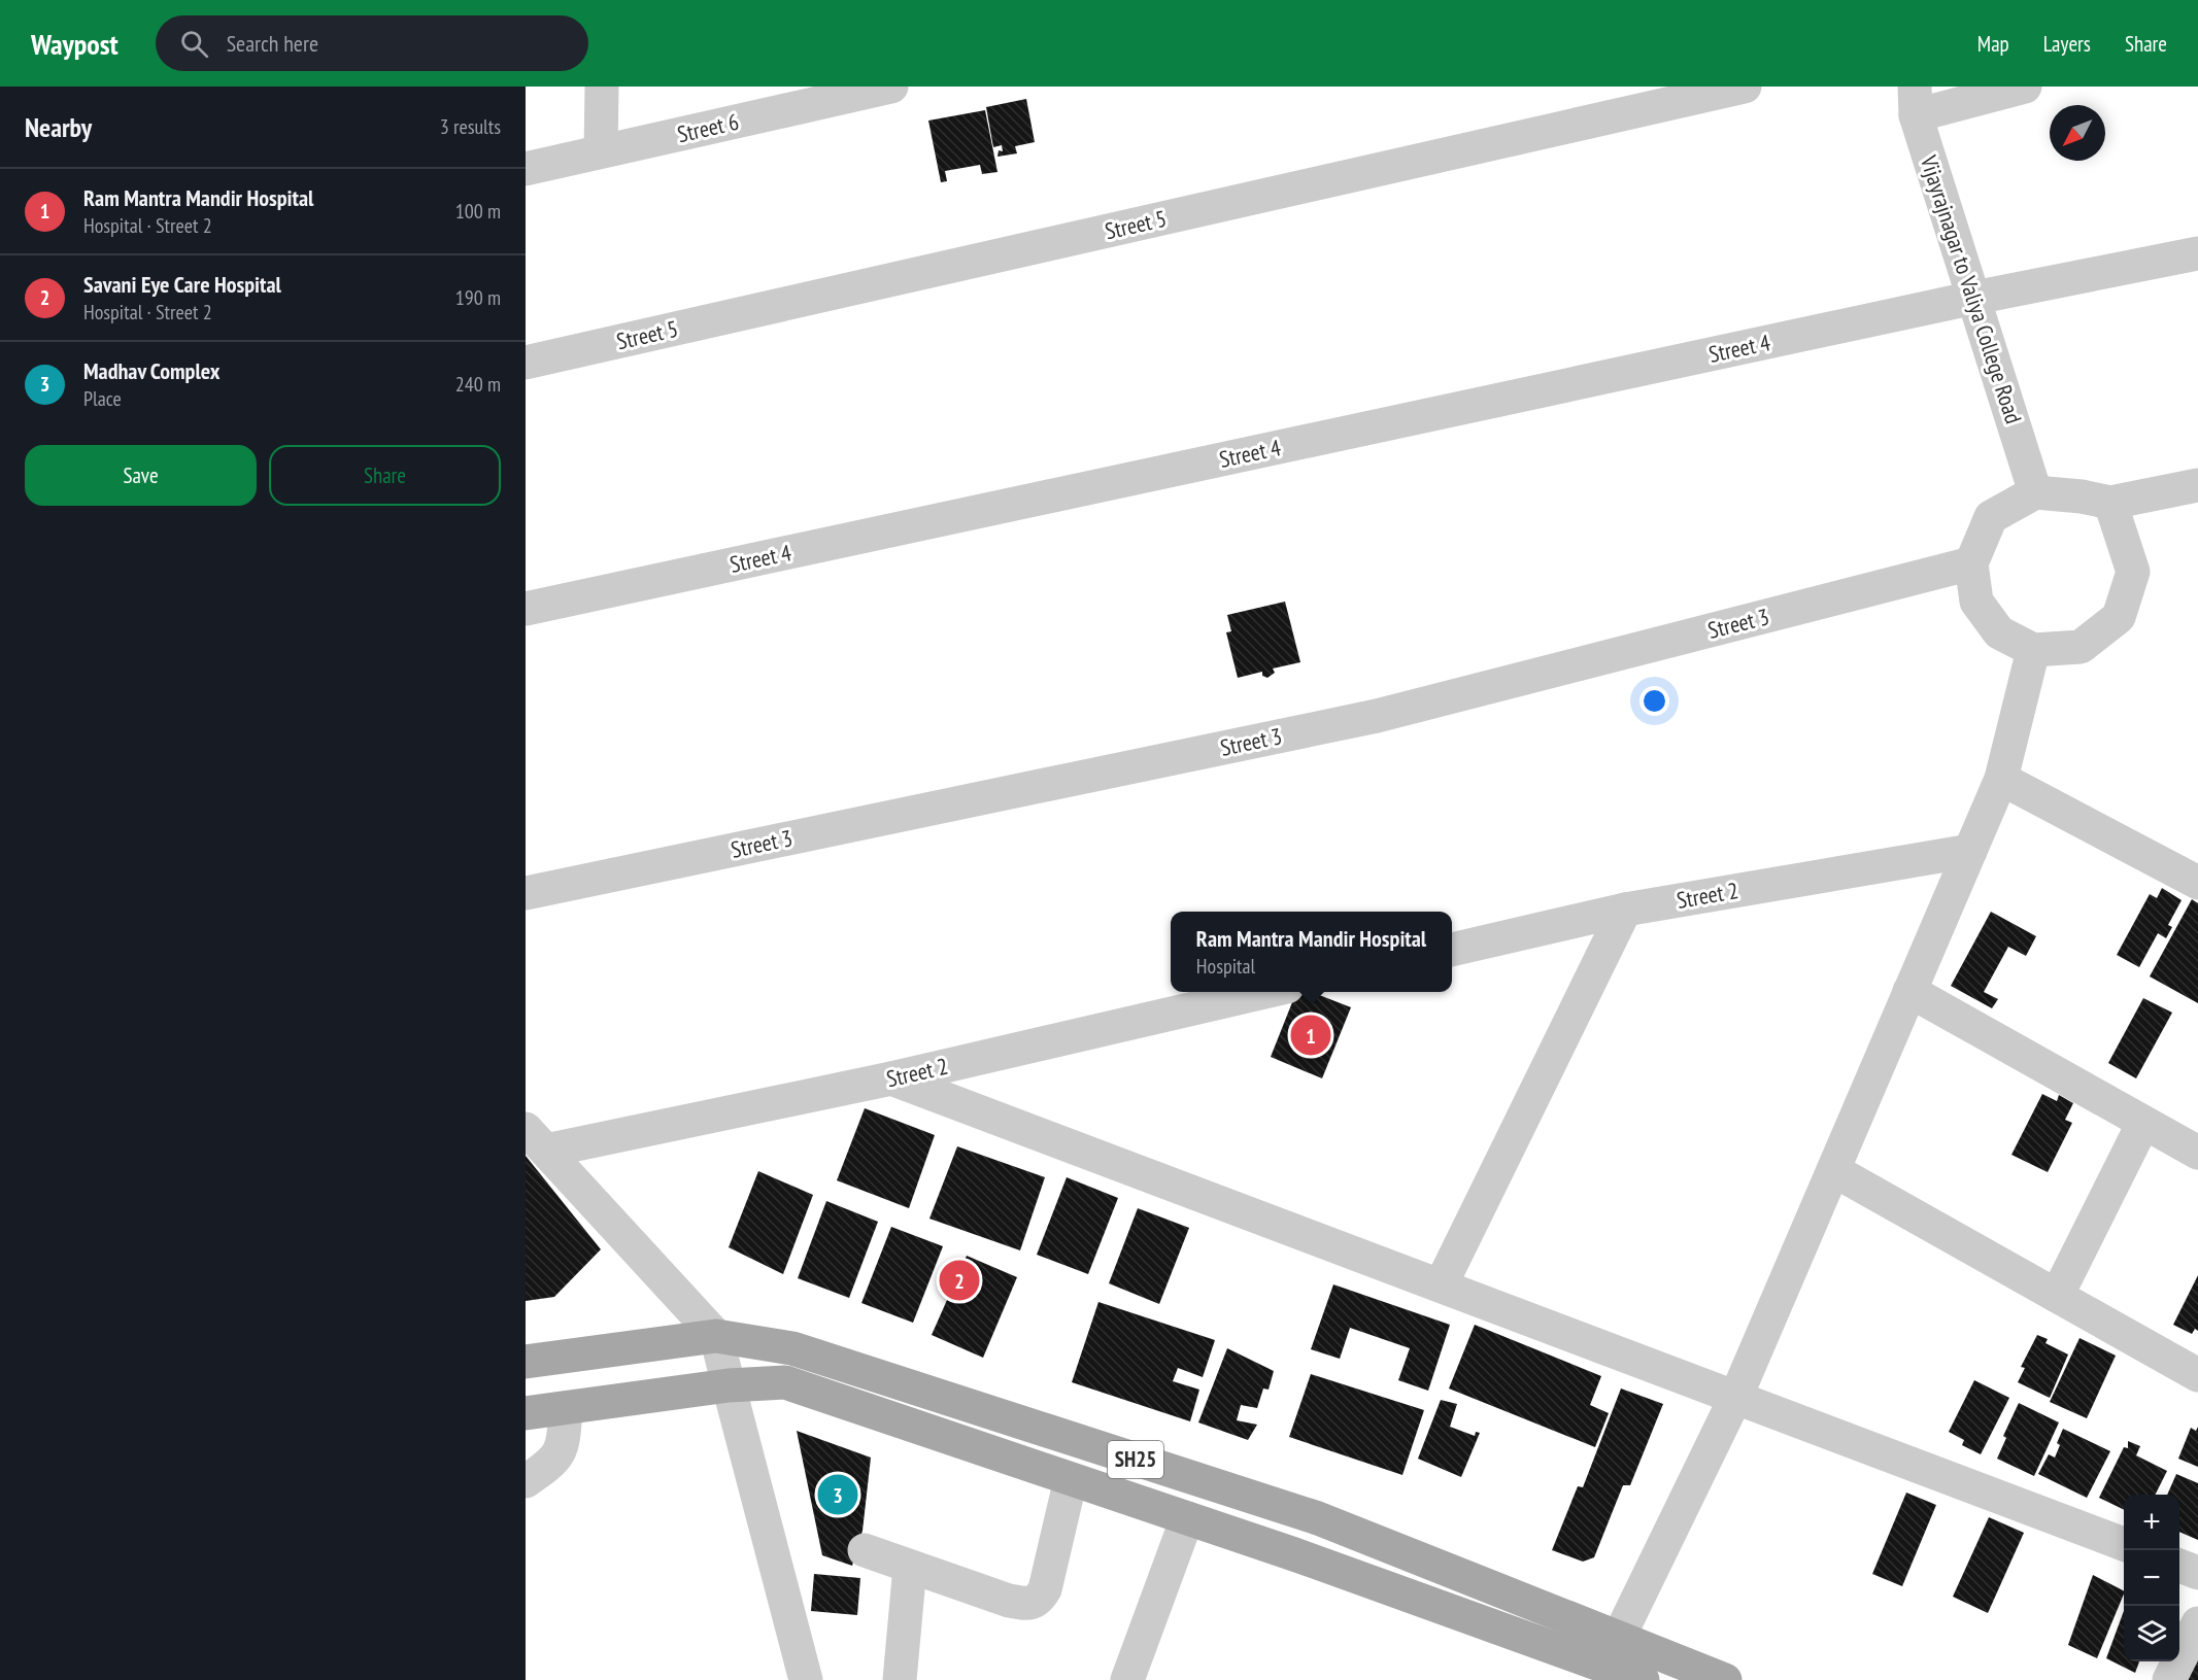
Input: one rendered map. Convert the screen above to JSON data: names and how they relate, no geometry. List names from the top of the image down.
{
  "streets": {
    "main road": ["SH25"],
    "street": [
      "Street 6",
      "Street 5",
      "Vijayrajnagar to Valiya College Road",
      "Street 4",
      "Street 3",
      "Street 2"
    ]
  },
  "crossings": [
    ["Vijayrajnagar to Valiya College Road", "Street 4"],
    ["Vijayrajnagar to Valiya College Road", "Street 3"]
  ],
  "north": "bottom left",
  "page": {
    "header": "Waypost",
    "search": "Search here",
    "nav": ["Map", "Layers", "Share"],
    "heading": ["Nearby", "3 results"],
    "list": [
      {
        "mark": "1",
        "name": "Ram Mantra Mandir Hospital",
        "note": "Hospital · Street 2",
        "value": "100 m"
      },
      {
        "mark": "2",
        "name": "Savani Eye Care Hospital",
        "note": "Hospital · Street 2",
        "value": "190 m"
      },
      {
        "mark": "3",
        "name": "Madhav Complex",
        "note": "Place",
        "value": "240 m"
      }
    ],
    "buttons": ["Save", "Share"],
    "popup": ["Ram Mantra Mandir Hospital", "Hospital"],
    "pins": ["1", "2", "3"],
    "map_buttons": ["+", "−"]
  }
}
